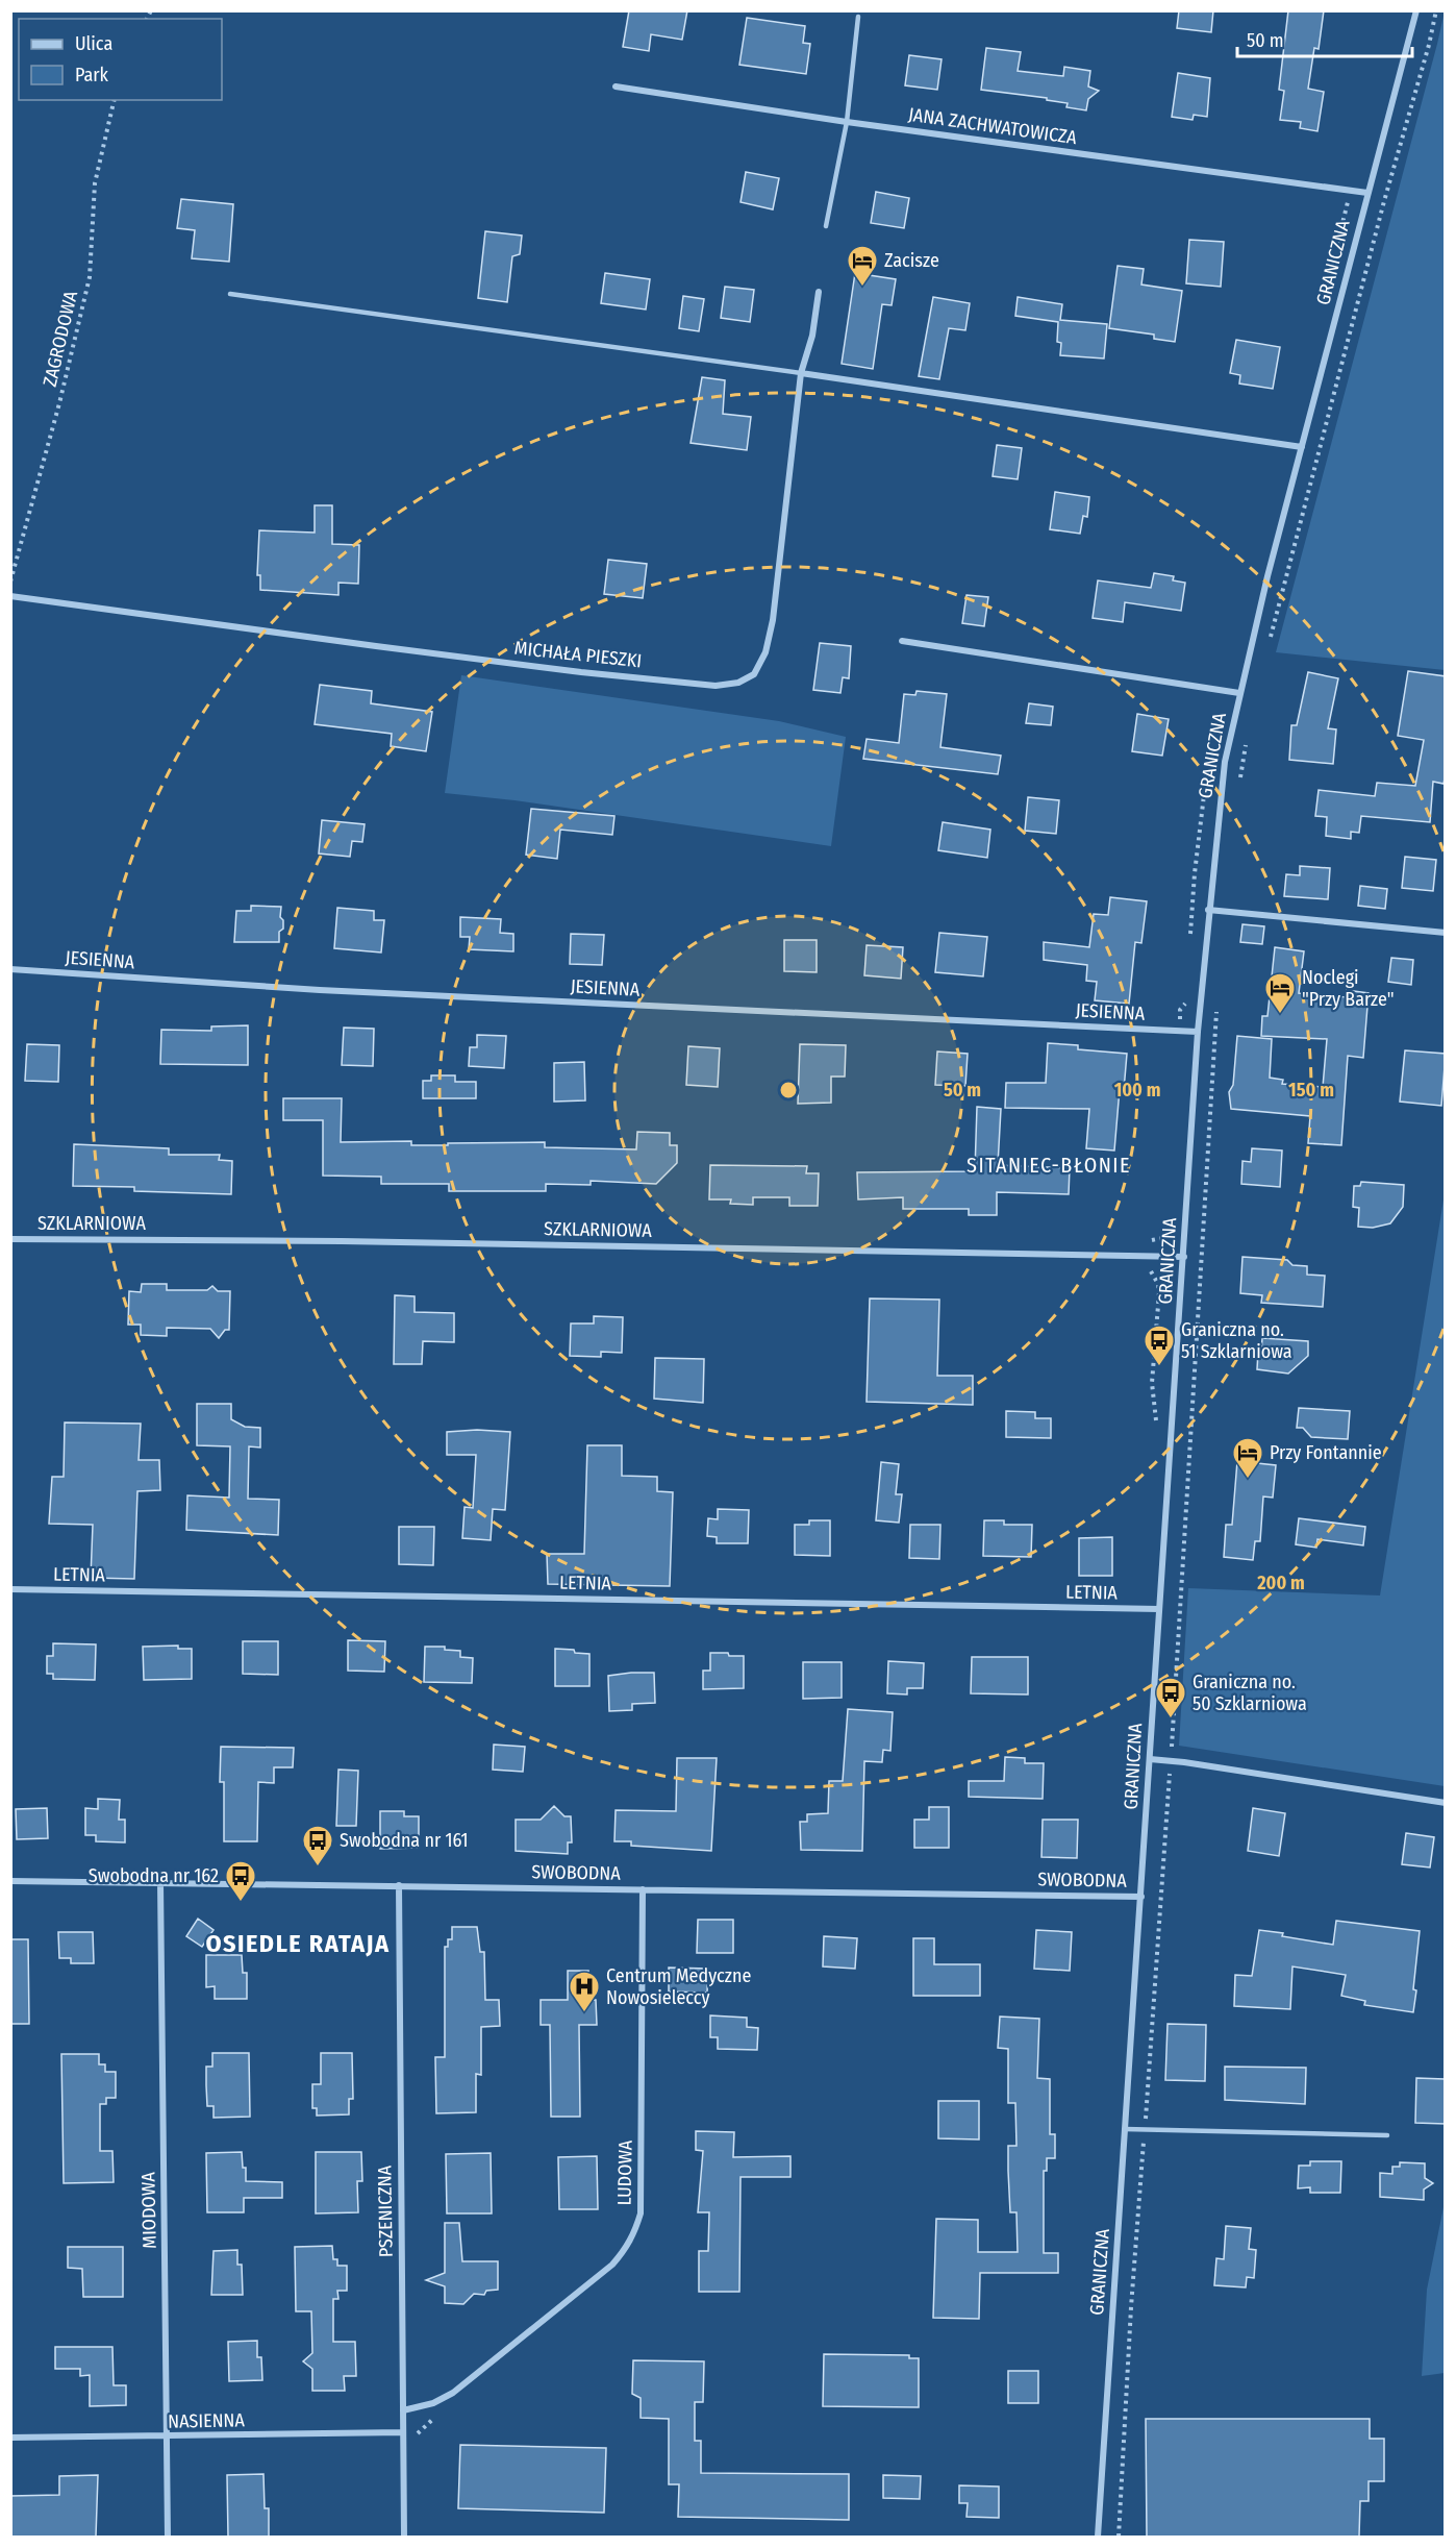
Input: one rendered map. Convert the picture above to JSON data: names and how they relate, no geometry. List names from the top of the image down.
{
  "streets": {
    "street": [
      "JANA ZACHWATOWICZA",
      "GRANICZNA",
      "MICHAŁA PIESZKI",
      "JESIENNA",
      "SZKLARNIOWA",
      "LETNIA",
      "SWOBODNA",
      "LUDOWA",
      "MIODOWA",
      "PSZENICZNA",
      "NASIENNA"
    ],
    "path": ["ZAGRODOWA"]
  },
  "crossings": [
    ["JANA ZACHWATOWICZA", "GRANICZNA"],
    ["GRANICZNA", "JESIENNA"],
    ["GRANICZNA", "SZKLARNIOWA"],
    ["GRANICZNA", "LETNIA"],
    ["GRANICZNA", "SWOBODNA"],
    ["SWOBODNA", "LUDOWA"],
    ["SWOBODNA", "MIODOWA"],
    ["SWOBODNA", "PSZENICZNA"],
    ["LUDOWA", "PSZENICZNA"],
    ["MIODOWA", "NASIENNA"],
    ["PSZENICZNA", "NASIENNA"]
  ],
  "districts": ["SITANIEC-BŁONIE", "OSIEDLE RATAJA"],
  "places": {
    "hotel": ["Zacisze", "Noclegi \"Przy Barze\"", "Przy Fontannie"],
    "bus stop": [
      "Graniczna no. 51 Szklarniowa",
      "Graniczna no. 50 Szklarniowa",
      "Swobodna nr 161",
      "Swobodna nr 162"
    ],
    "hospital": ["Centrum Medyczne Nowosieleccy"]
  },
  "legend": ["Ulica", "Park"],
  "scale_bar": "50 m",
  "rings": [
    "50 m",
    "100 m",
    "150 m",
    "200 m"
  ]
}
